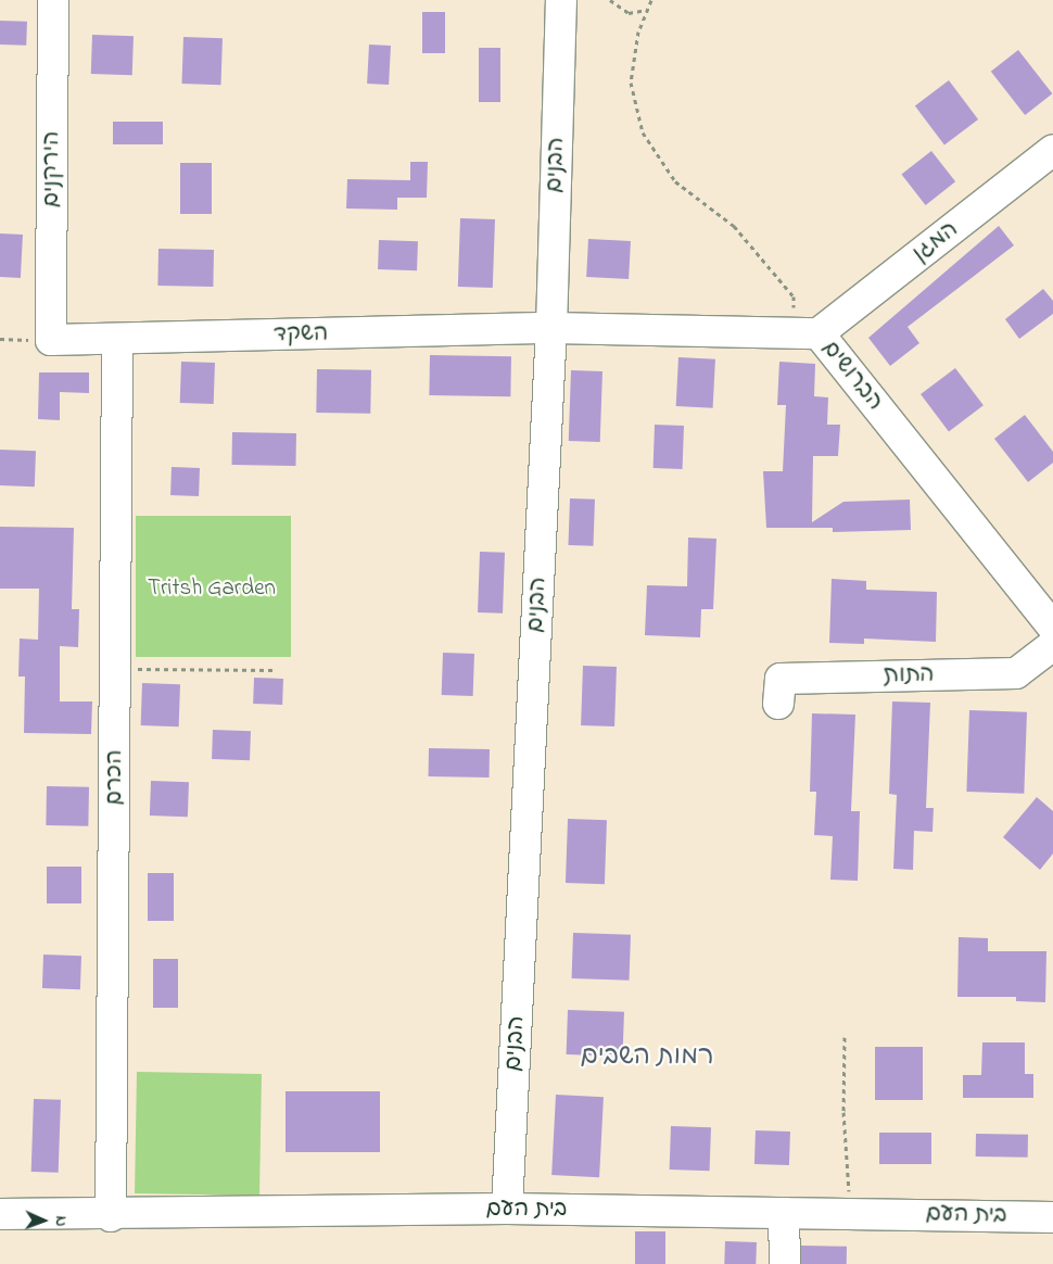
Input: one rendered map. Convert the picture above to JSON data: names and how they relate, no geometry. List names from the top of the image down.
{
  "streets": {
    "street": [
      "הבנים",
      "הירקנים",
      "המגן",
      "השקד",
      "הברושים",
      "התות",
      "הכרם",
      "בית העם"
    ]
  },
  "crossings": [
    ["הבנים", "השקד"],
    ["הבנים", "הברושים"],
    ["הבנים", "בית העם"],
    ["הירקנים", "השקד"],
    ["המגן", "הברושים"],
    ["השקד", "הברושים"],
    ["השקד", "הכרם"],
    ["הכרם", "בית העם"]
  ],
  "districts": ["רמות השבים"],
  "parks": ["Tritsh Garden"],
  "north": "right"
}
